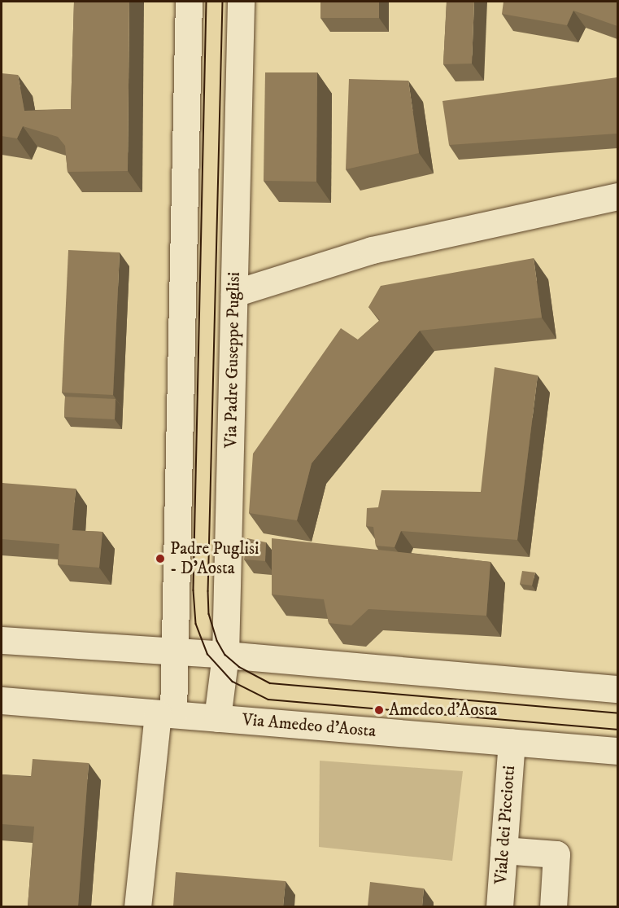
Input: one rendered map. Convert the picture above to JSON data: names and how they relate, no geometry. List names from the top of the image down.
{
  "streets": {
    "street": ["Via Padre Guseppe Puglisi", "Via Amedeo d'Aosta", "Viale dei Picciotti"]
  },
  "crossings": [
    ["Via Padre Guseppe Puglisi", "Via Amedeo d'Aosta"],
    ["Via Amedeo d'Aosta", "Viale dei Picciotti"]
  ],
  "places": ["Padre Puglisi - D'Aosta", "Amedeo d'Aosta"]
}
